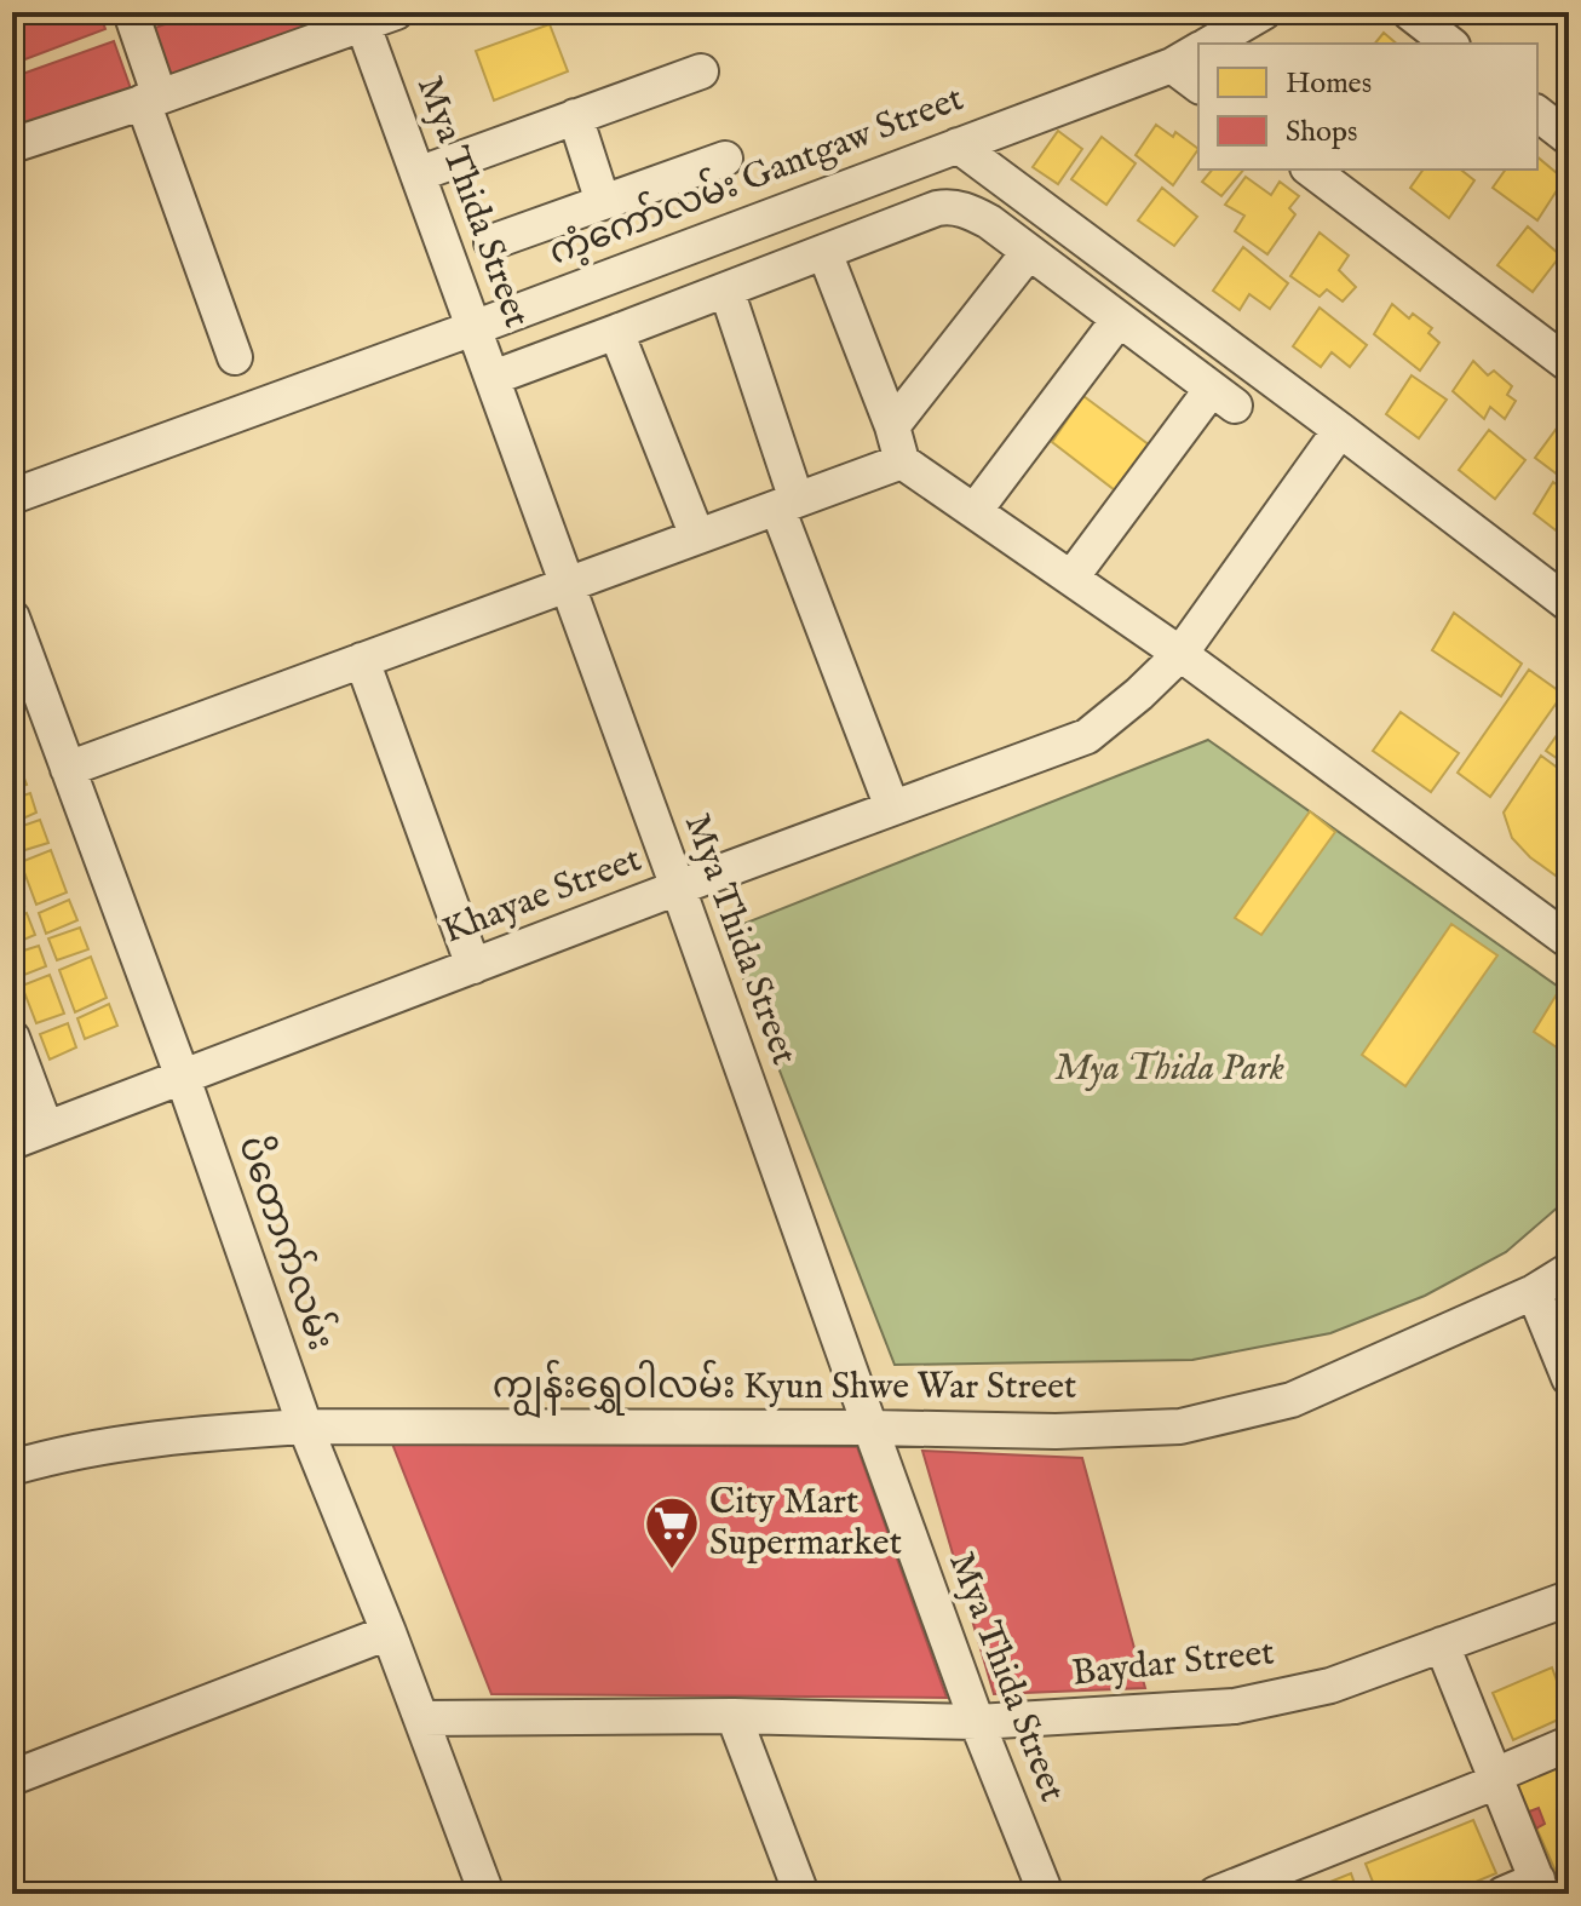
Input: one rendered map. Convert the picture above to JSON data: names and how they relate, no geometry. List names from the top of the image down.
{
  "streets": {
    "street": [
      "ကံ့ကော်လမ်း Gantgaw Street",
      "Mya Thida Street",
      "Khayae Street",
      "ပိတောက်လမ်း",
      "ကျွန်းရွှေဝါလမ်း Kyun Shwe War Street",
      "Baydar Street"
    ]
  },
  "crossings": [
    ["ကံ့ကော်လမ်း Gantgaw Street", "Mya Thida Street"],
    ["Mya Thida Street", "Khayae Street"],
    ["Mya Thida Street", "ကျွန်းရွှေဝါလမ်း Kyun Shwe War Street"],
    ["Mya Thida Street", "Baydar Street"],
    ["Khayae Street", "ပိတောက်လမ်း"],
    ["ပိတောက်လမ်း", "ကျွန်းရွှေဝါလမ်း Kyun Shwe War Street"],
    ["ပိတောက်လမ်း", "Baydar Street"]
  ],
  "parks": ["Mya Thida Park"],
  "places": {
    "supermarket": ["City Mart Supermarket"]
  },
  "legend": ["Homes", "Shops"]
}
